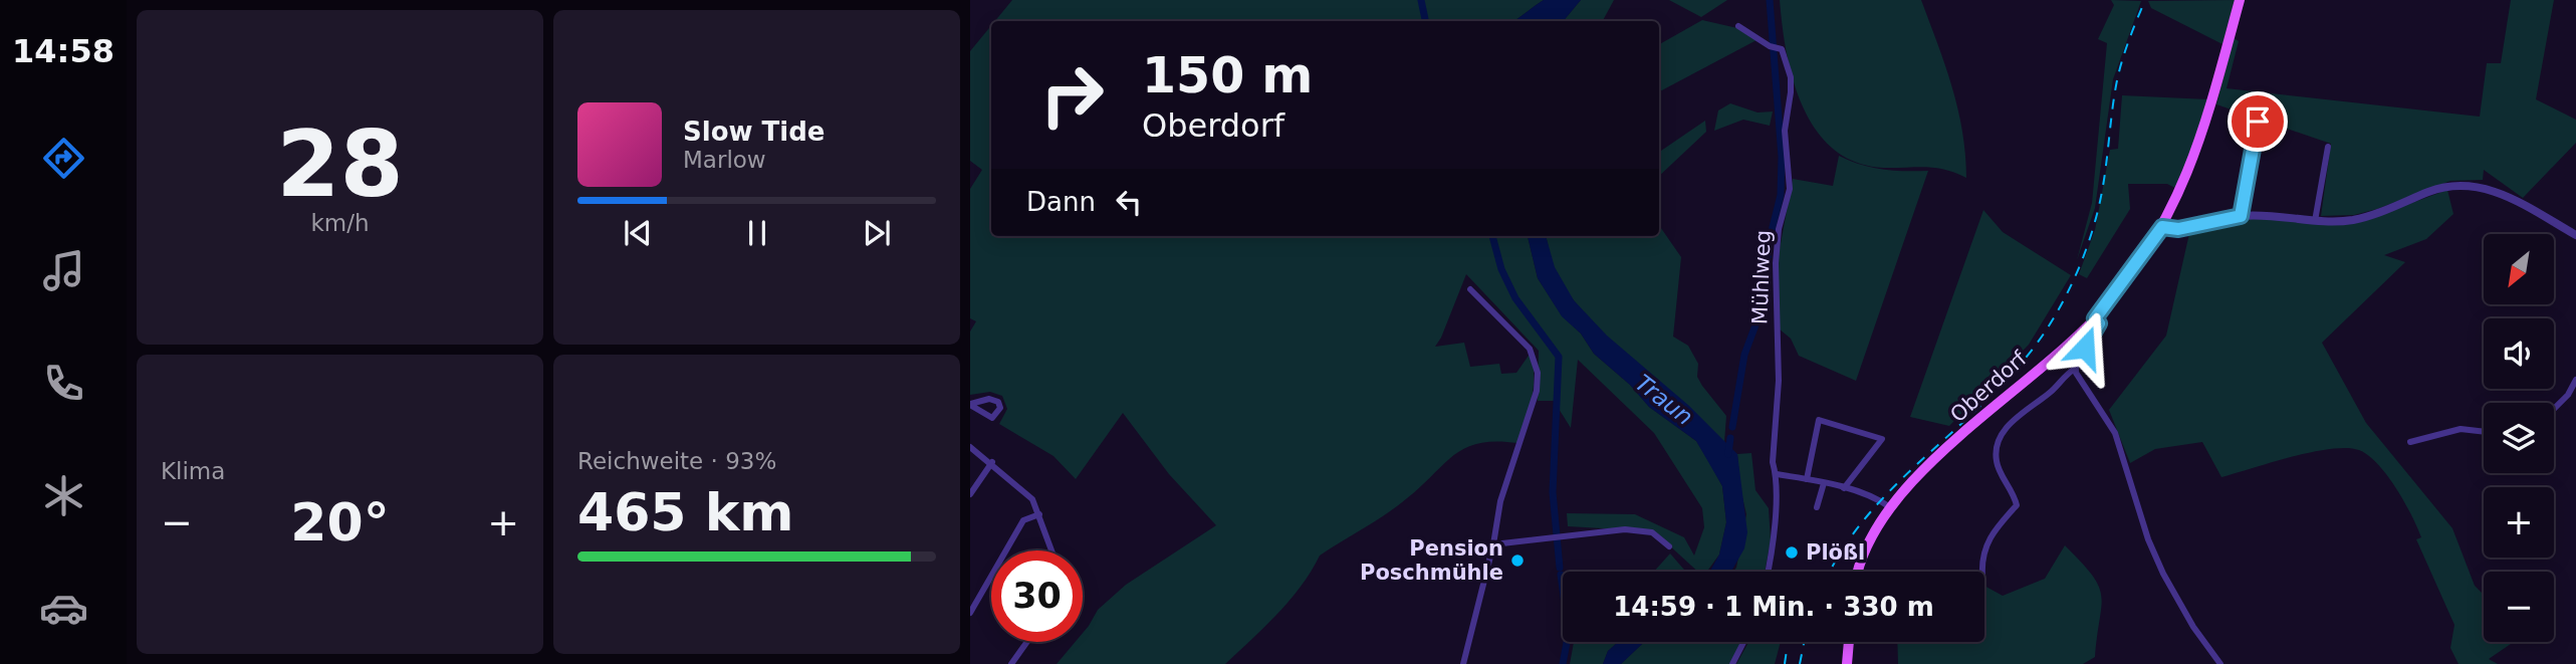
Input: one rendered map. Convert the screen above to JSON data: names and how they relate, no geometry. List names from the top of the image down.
{
  "streets": {
    "main road": ["Oberdorf"],
    "street": ["Mühlweg"]
  },
  "water": ["Traun"],
  "places": ["Plößl", "Pension Poschmühle"],
  "north": "bottom left",
  "page": {
    "tabs": "14:58",
    "tile": [
      ["28", "km/h"],
      "Klima",
      ["Reichweite · 93%", "465 km"]
    ],
    "turn": ["150 m", "Oberdorf"],
    "song": ["Slow Tide", "Marlow"],
    "then": "Dann",
    "map_buttons": ["+", "−"],
    "heat": ["−", "20°", "+"],
    "limit": "30",
    "trip": "14:59 · 1 Min. · 330 m"
  }
}
